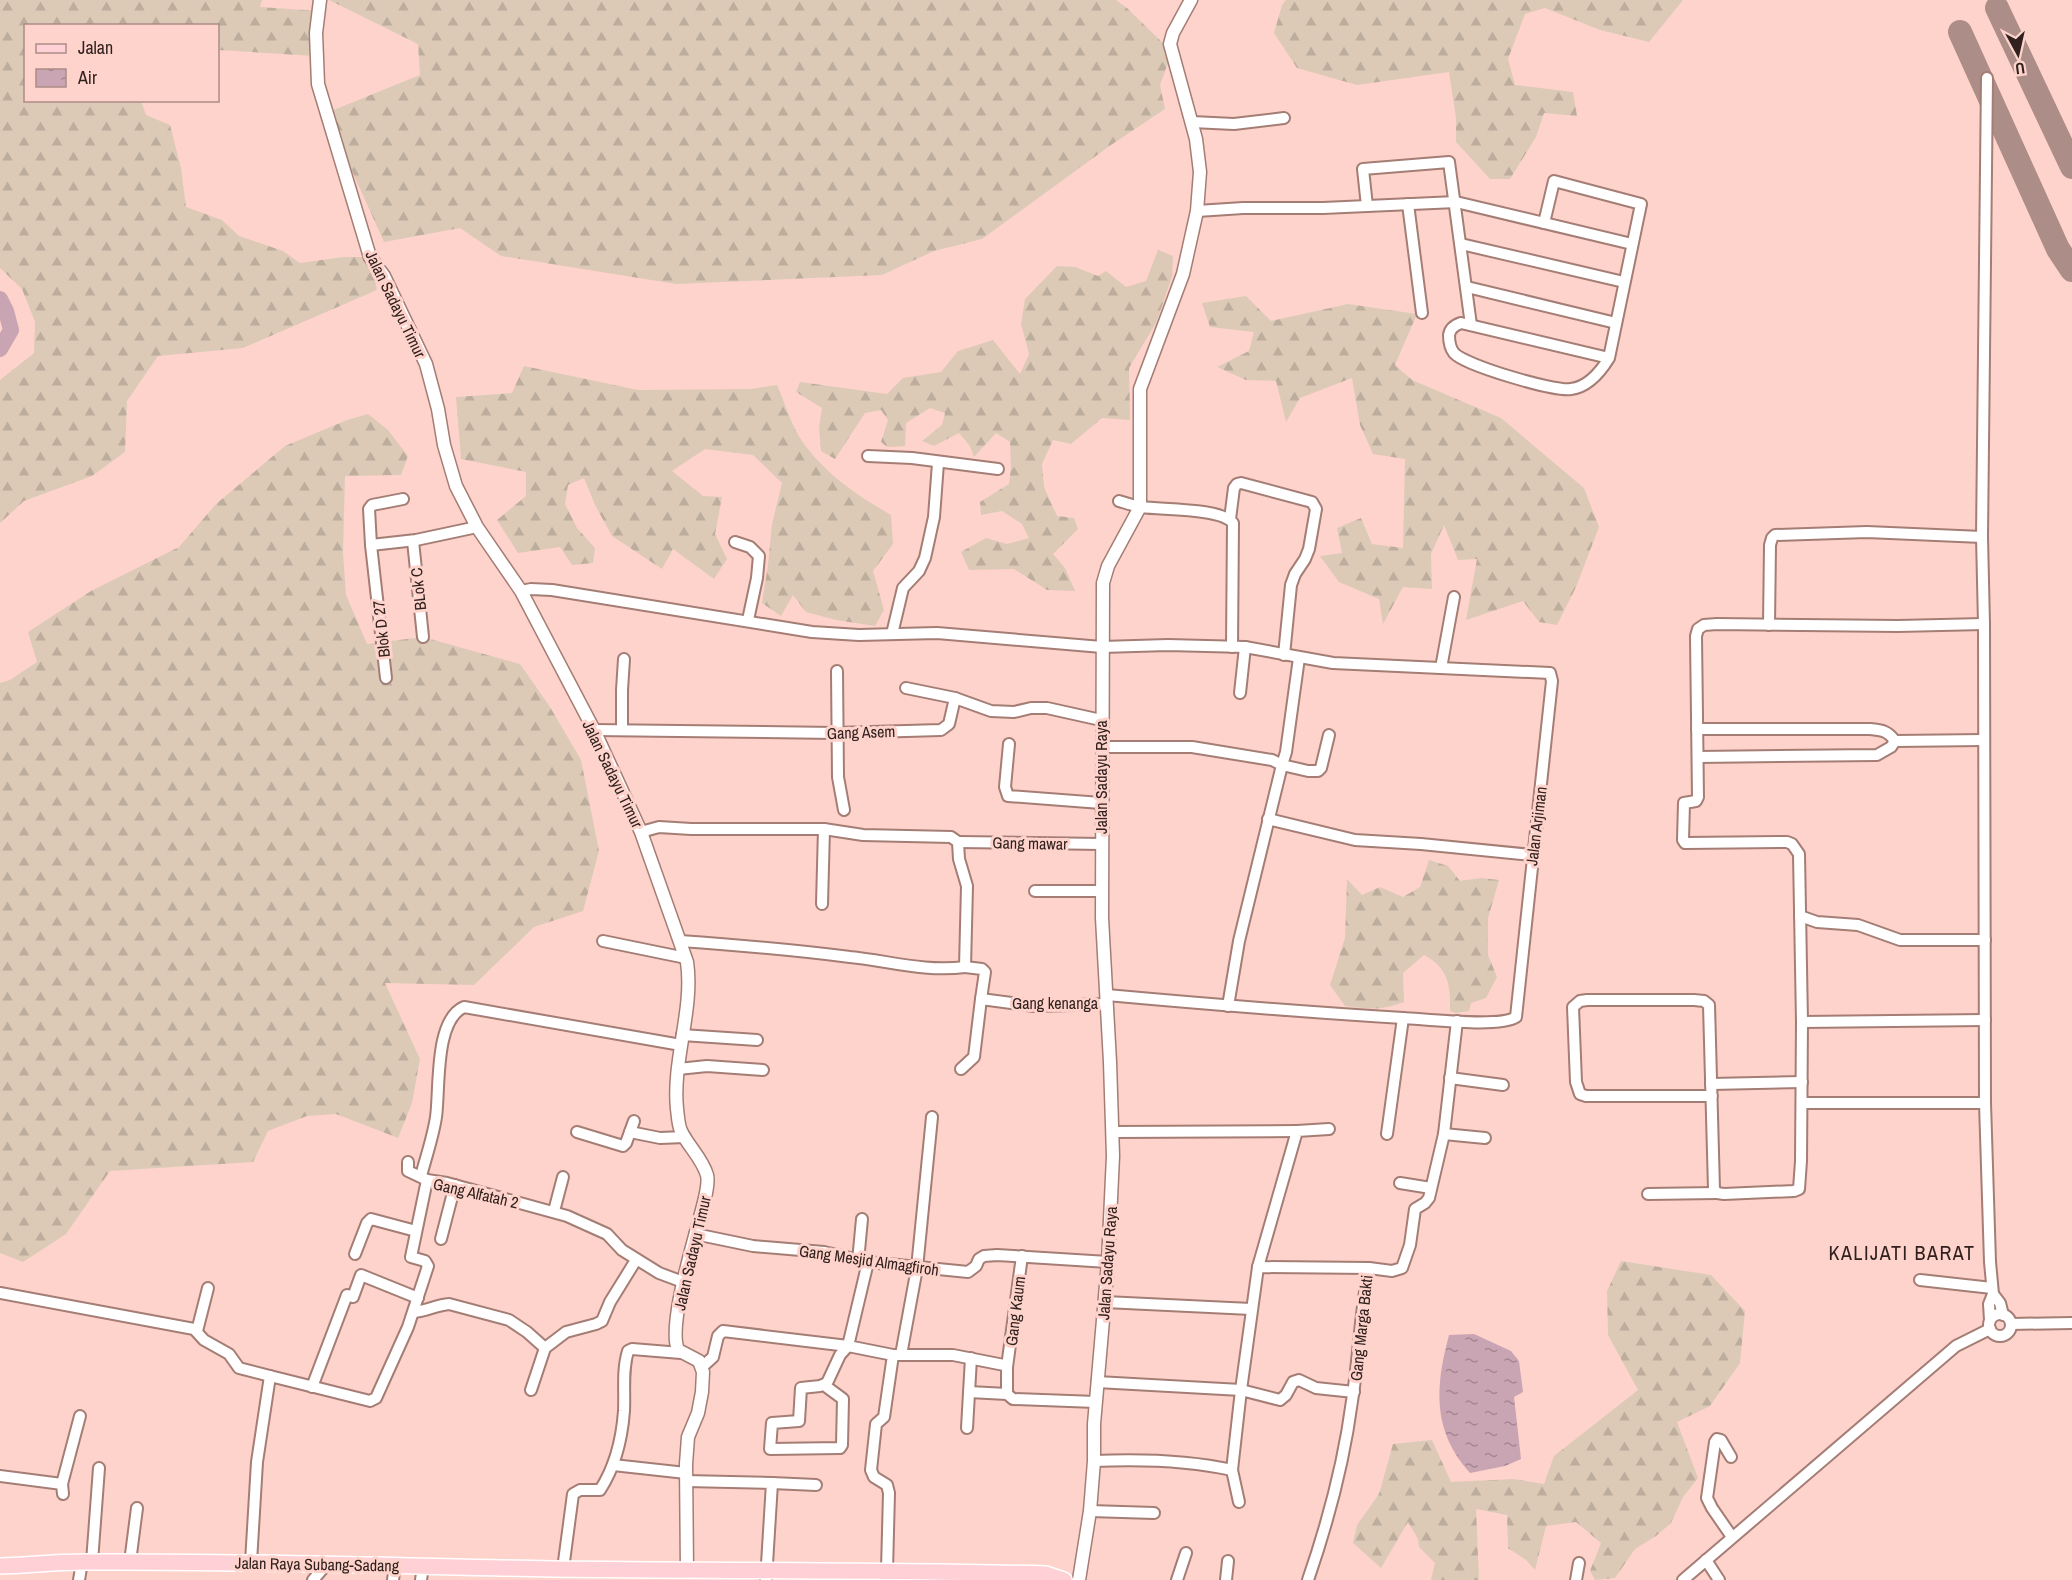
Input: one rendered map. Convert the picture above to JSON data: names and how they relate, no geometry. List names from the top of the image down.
{
  "streets": {
    "main road": ["Jalan Raya Subang-Sadang"],
    "street": [
      "Jalan Sadayu Timur",
      "BLok C",
      "Blok D 27",
      "Gang Asem",
      "Jalan Sadayu Raya",
      "Jalan Arjiman",
      "Gang mawar",
      "Gang kenanga",
      "Gang Alfatah 2",
      "Gang Mesjid Almagfiroh",
      "Gang Kaum",
      "Gang Marga Bakti"
    ]
  },
  "crossings": [
    ["Jalan Sadayu Timur", "Gang Asem"],
    ["Jalan Sadayu Timur", "Jalan Arjiman"],
    ["Jalan Sadayu Timur", "Gang mawar"],
    ["Jalan Sadayu Timur", "Gang Alfatah 2"],
    ["Jalan Sadayu Timur", "Gang Mesjid Almagfiroh"],
    ["Jalan Sadayu Raya", "Jalan Arjiman"],
    ["Jalan Sadayu Raya", "Gang mawar"],
    ["Jalan Sadayu Raya", "Gang kenanga"],
    ["Jalan Sadayu Raya", "Gang Mesjid Almagfiroh"],
    ["Jalan Arjiman", "Gang kenanga"],
    ["Gang Mesjid Almagfiroh", "Gang Kaum"]
  ],
  "districts": ["KALIJATI BARAT"],
  "legend": ["Jalan", "Air"],
  "north": "bottom"
}
